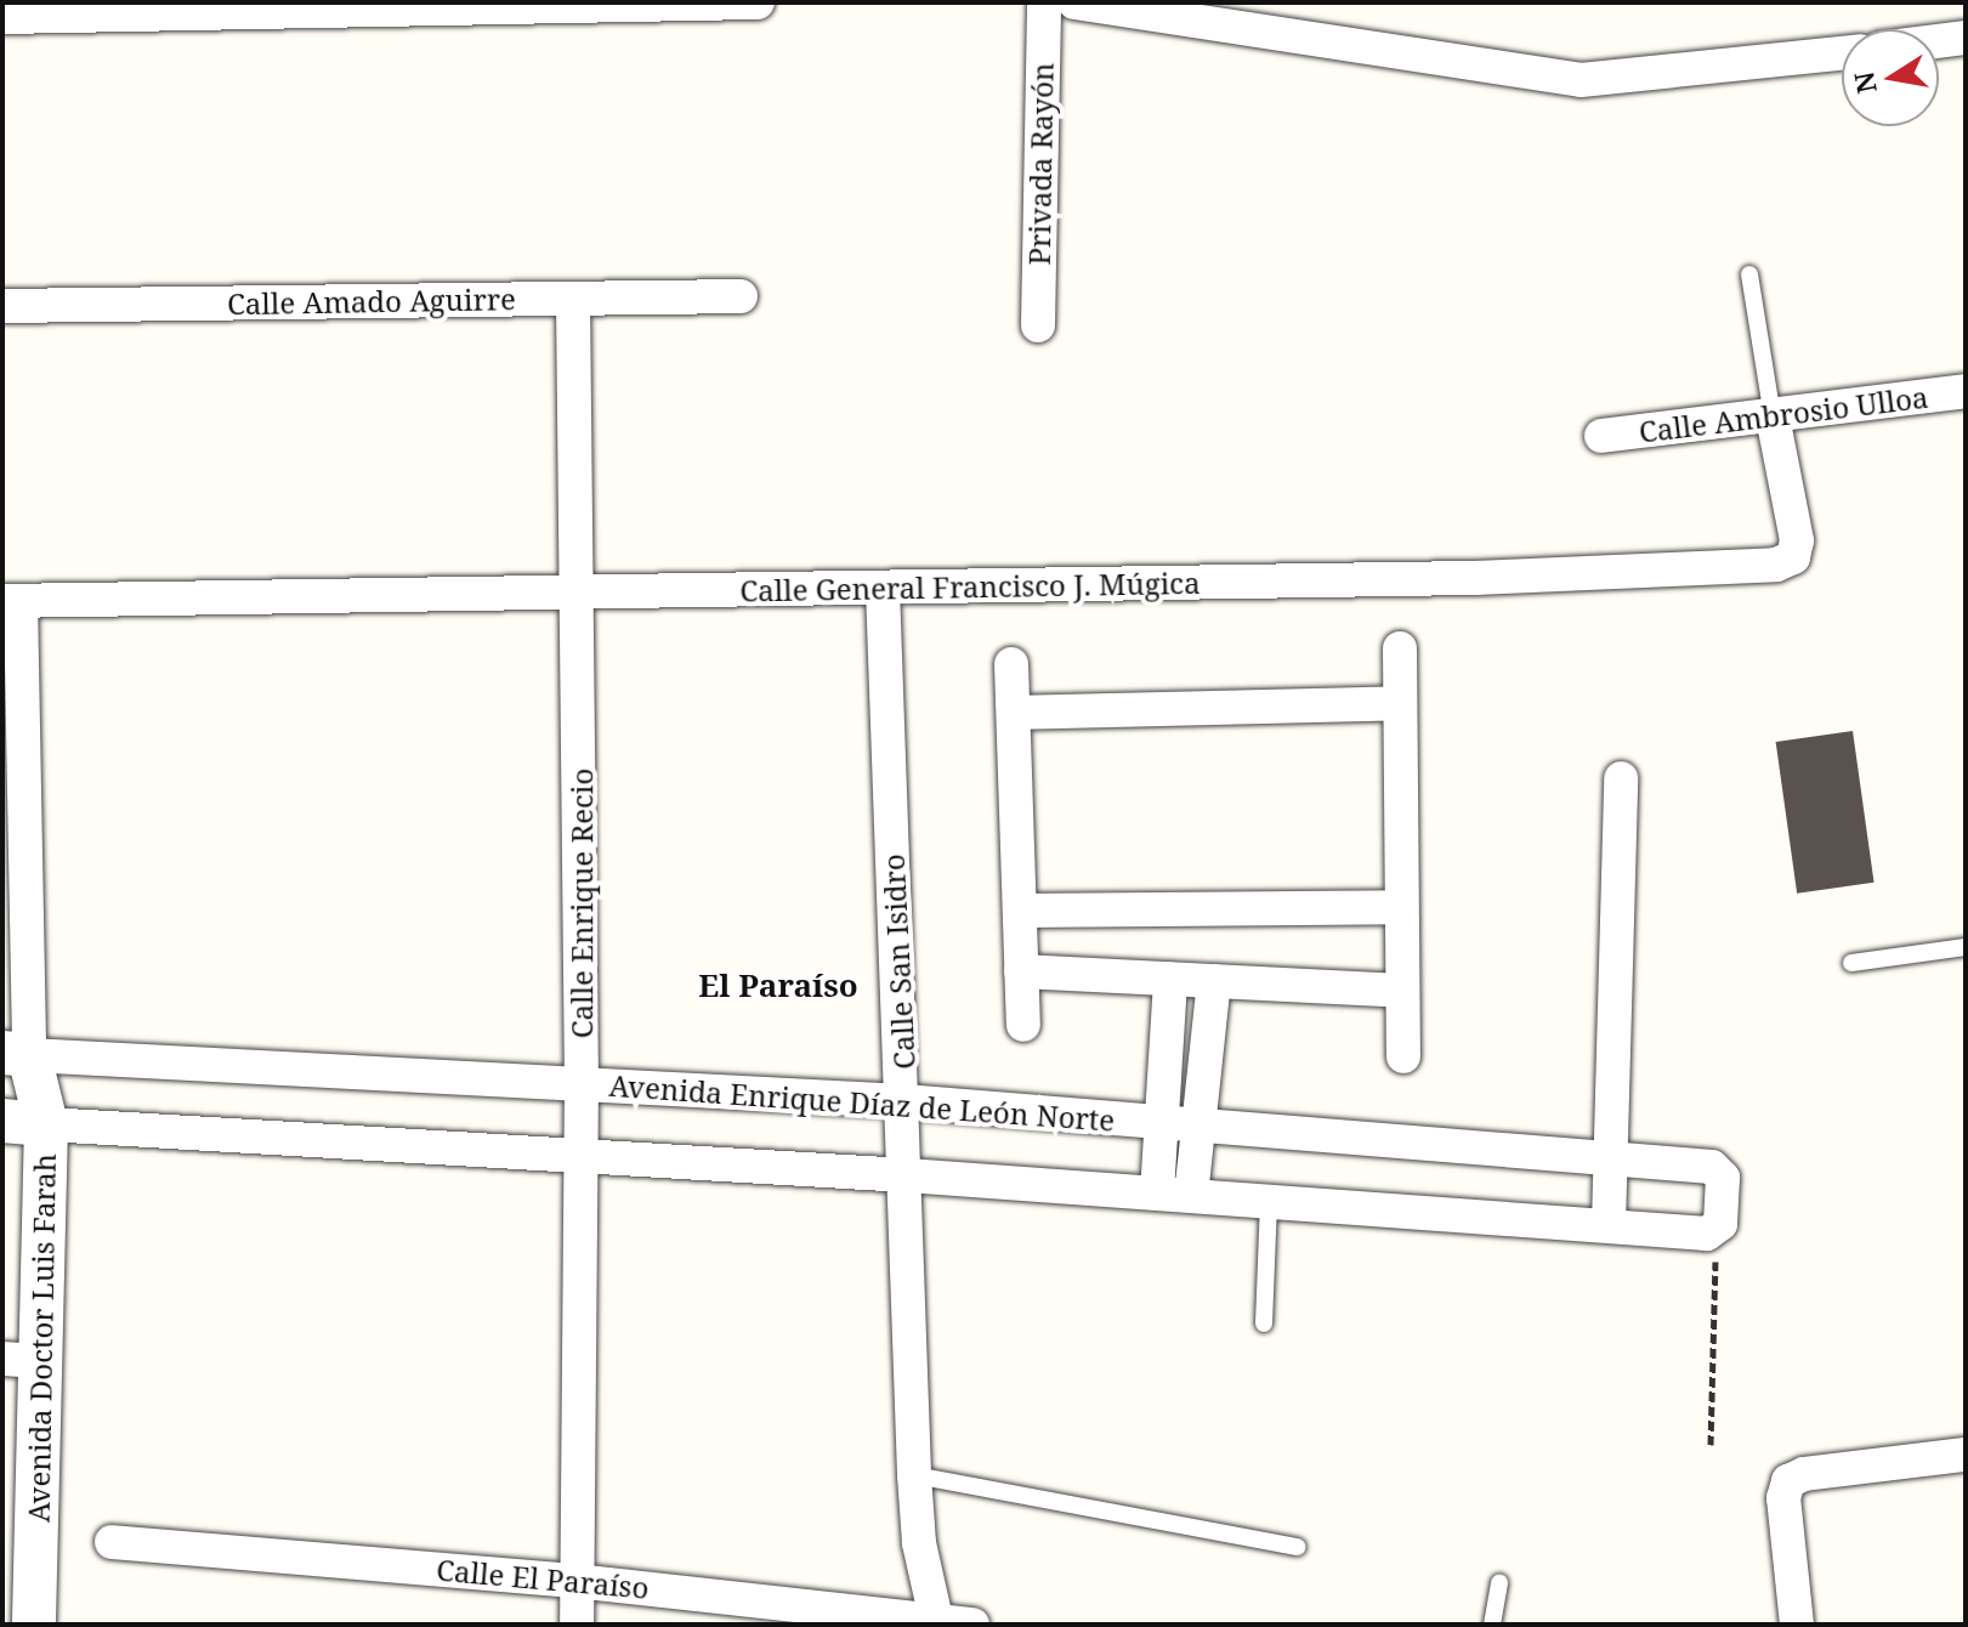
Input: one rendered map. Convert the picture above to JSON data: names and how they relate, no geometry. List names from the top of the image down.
{
  "streets": {
    "street": [
      "Privada Rayón",
      "Calle Amado Aguirre",
      "Calle Ambrosio Ulloa",
      "Calle General Francisco J. Múgica",
      "Calle Enrique Recio",
      "Calle San Isidro",
      "Avenida Enrique Díaz de León Norte",
      "Avenida Doctor Luis Farah",
      "Calle El Paraíso"
    ]
  },
  "crossings": [
    ["Calle Amado Aguirre", "Calle Enrique Recio"],
    ["Calle Ambrosio Ulloa", "Calle General Francisco J. Múgica"],
    ["Calle General Francisco J. Múgica", "Calle Enrique Recio"],
    ["Calle General Francisco J. Múgica", "Calle San Isidro"],
    ["Calle Enrique Recio", "Avenida Enrique Díaz de León Norte"],
    ["Calle Enrique Recio", "Calle El Paraíso"],
    ["Calle San Isidro", "Avenida Enrique Díaz de León Norte"],
    ["Calle San Isidro", "Calle El Paraíso"],
    ["Avenida Enrique Díaz de León Norte", "Avenida Doctor Luis Farah"]
  ],
  "districts": ["El Paraíso"],
  "north": "left"
}
